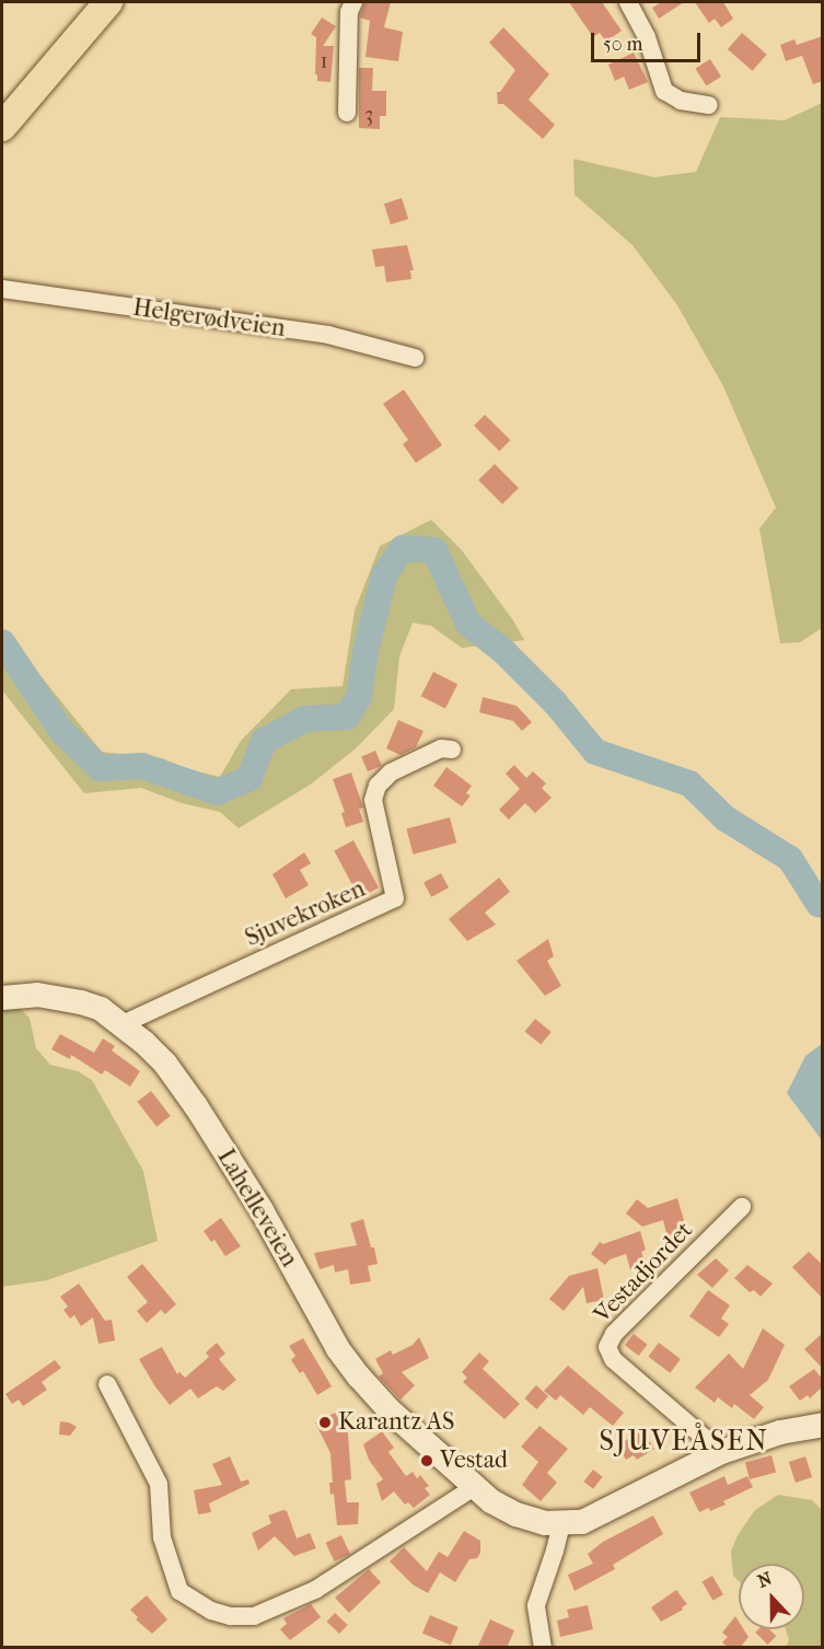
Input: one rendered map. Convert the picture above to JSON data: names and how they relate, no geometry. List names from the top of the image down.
{
  "streets": {
    "street": [
      "Helgerødveien",
      "Sjuvekroken",
      "Lahelleveien",
      "Vestadjordet"
    ]
  },
  "crossings": [
    ["Sjuvekroken", "Lahelleveien"],
    ["Lahelleveien", "Vestadjordet"]
  ],
  "districts": ["SJUVEÅSEN"],
  "places": ["Karantz AS", "Vestad"],
  "house_numbers": ["1", "3"],
  "scale_bar": "50 m",
  "north": "top"
}
